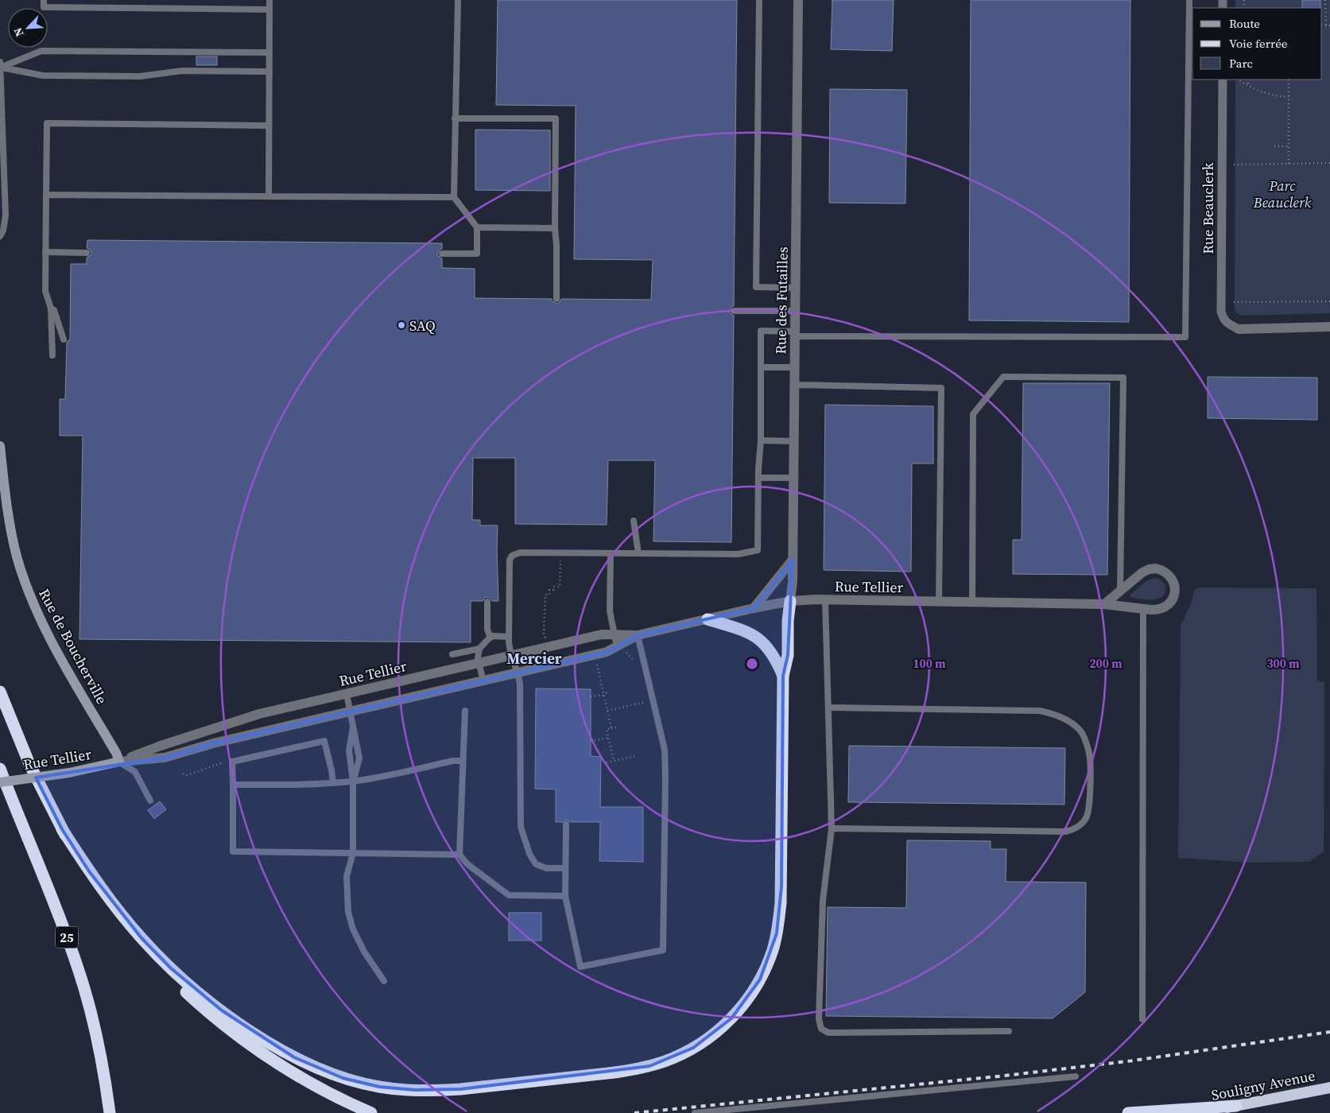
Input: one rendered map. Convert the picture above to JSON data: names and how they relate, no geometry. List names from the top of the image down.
{
  "streets": {
    "highway": ["25", "Souligny Avenue"],
    "main road": ["Rue Tellier", "Rue de Boucherville"],
    "street": ["Rue Beauclerk", "Rue des Futailles"]
  },
  "crossings": [
    ["Rue des Futailles", "Rue Tellier"],
    ["Rue Tellier", "Rue de Boucherville"]
  ],
  "districts": ["Mercier"],
  "parks": ["Parc Beauclerk"],
  "places": ["SAQ"],
  "legend": ["Route", "Voie ferrée", "Parc"],
  "north": "bottom left",
  "rings": ["100 m", "200 m", "300 m"]
}
